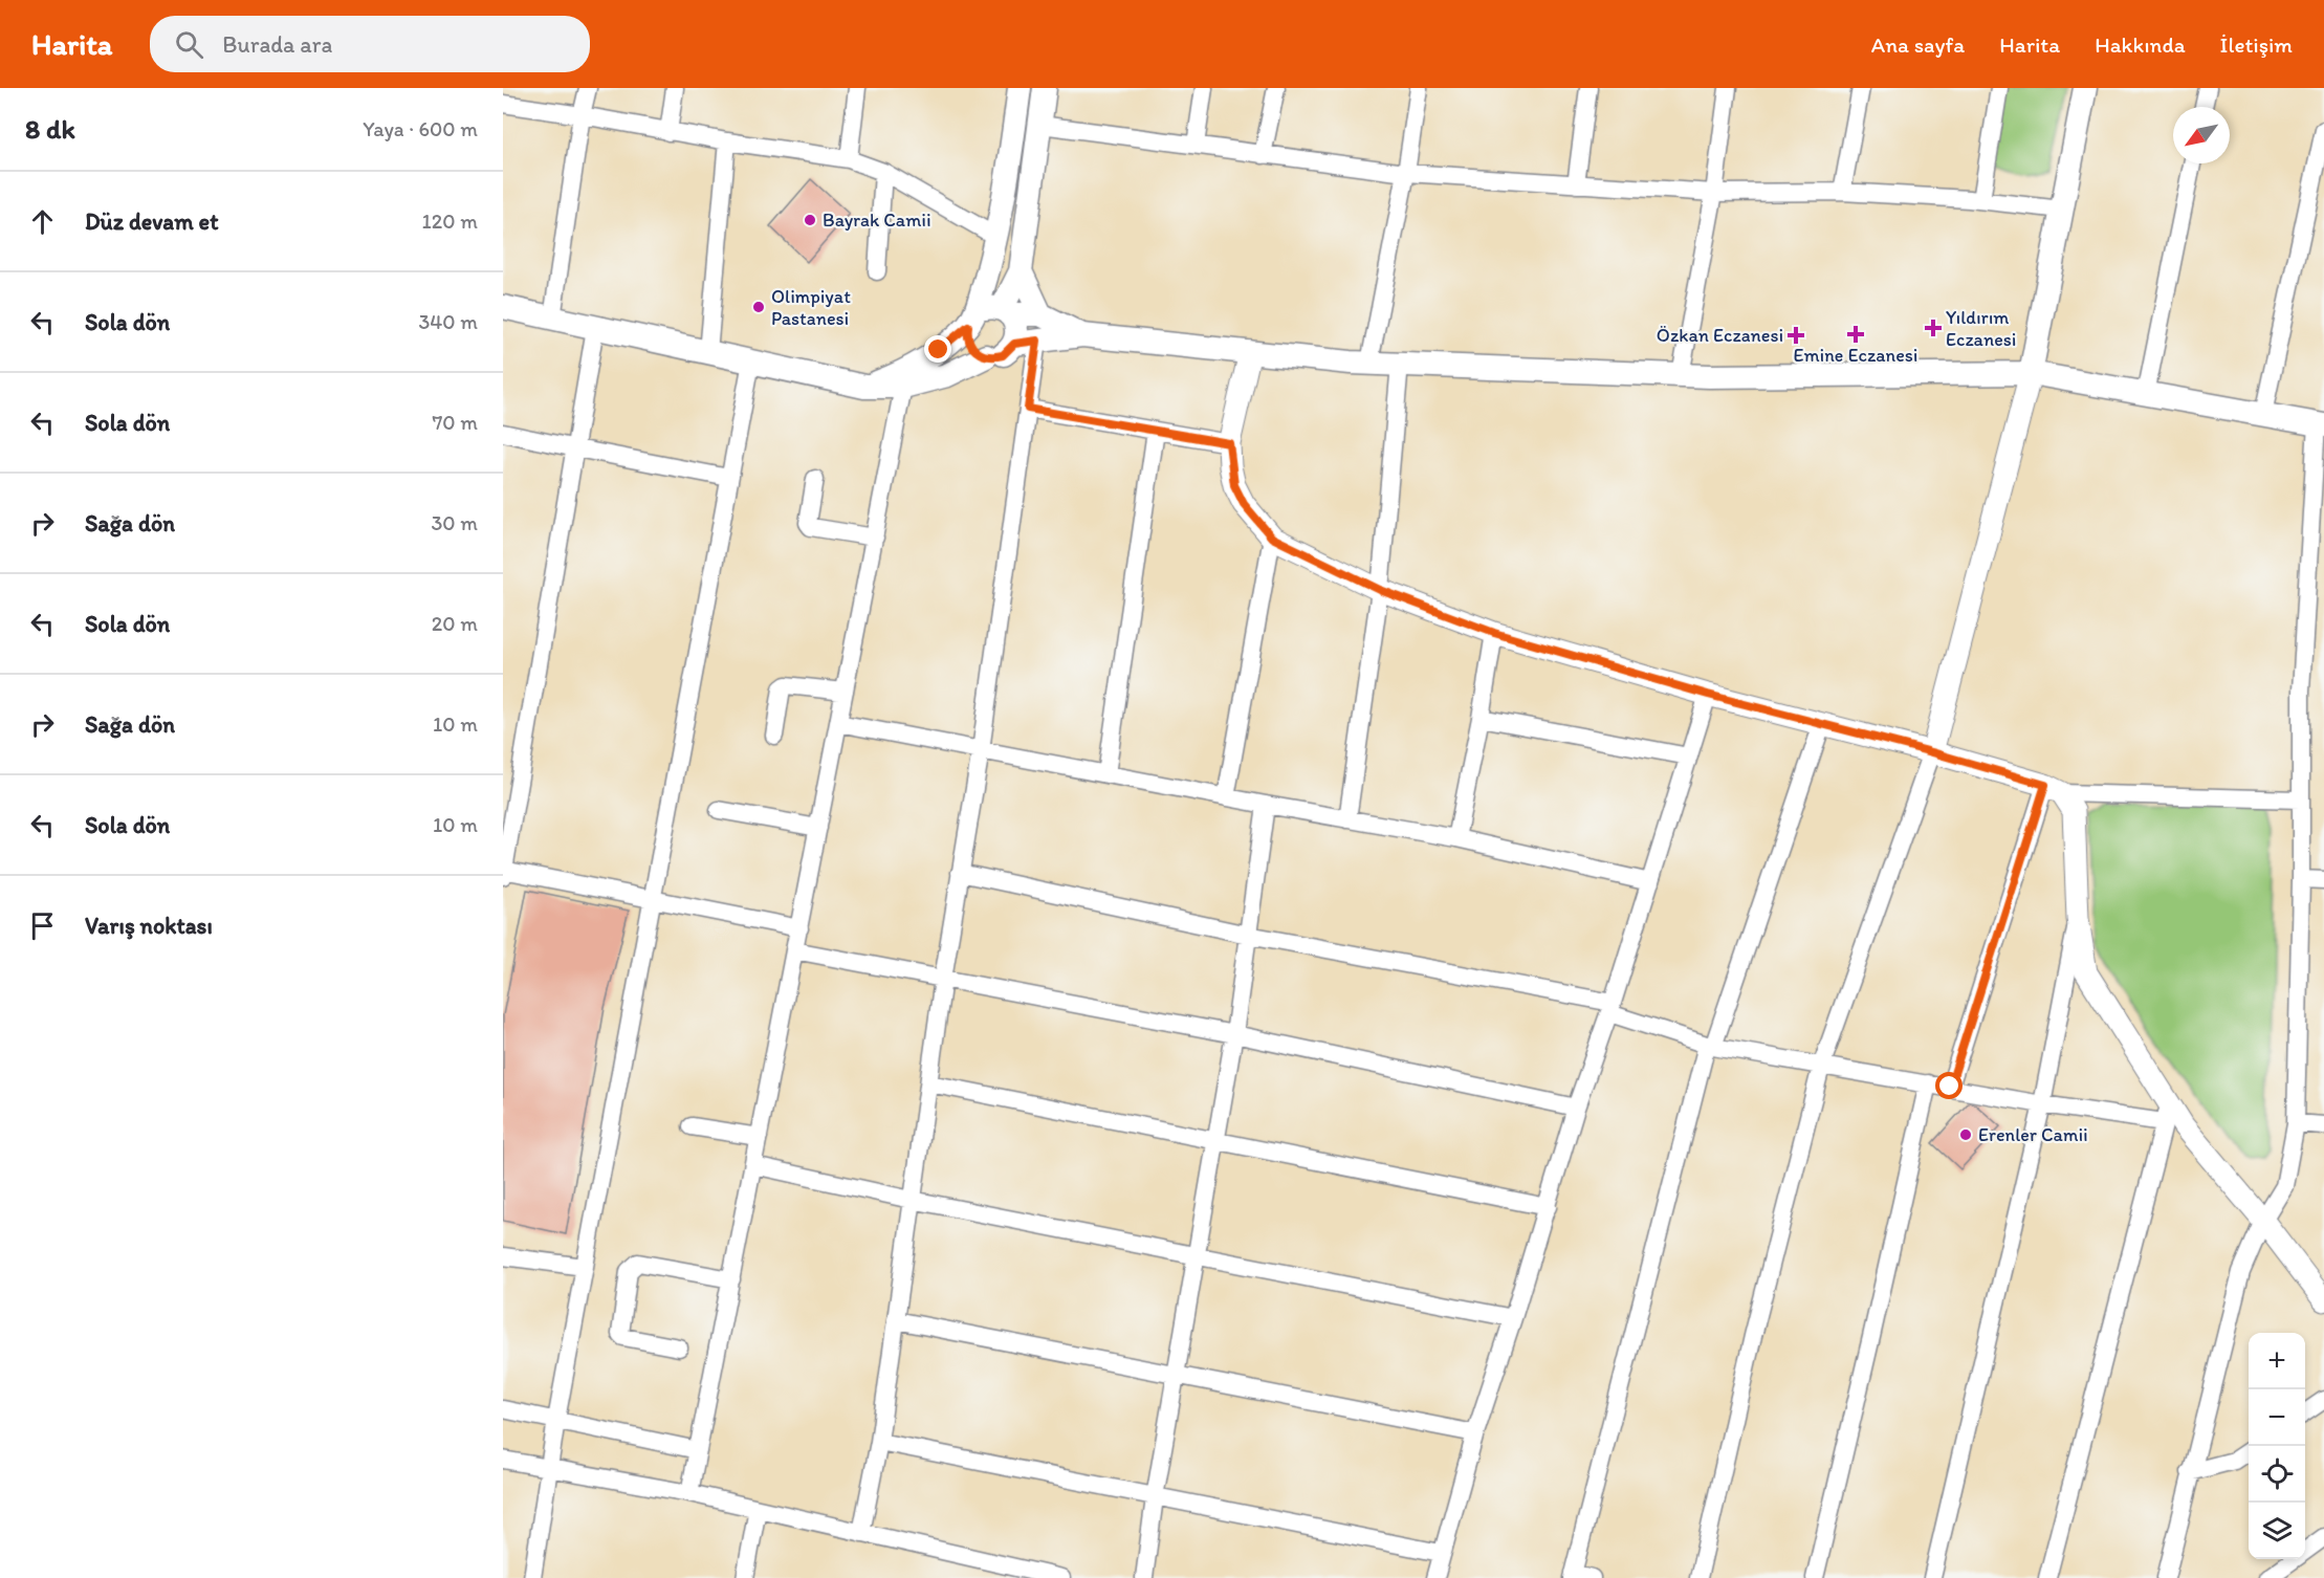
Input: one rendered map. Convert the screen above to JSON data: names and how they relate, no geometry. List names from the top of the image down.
{
  "places": {
    "other": ["Bayrak Camii", "Olimpiyat Pastanesi", "Erenler Camii"],
    "health": ["Yıldırım Eczanesi", "Emine Eczanesi", "Özkan Eczanesi"]
  },
  "north": "bottom left",
  "page": {
    "header": "Harita",
    "search": "Burada ara",
    "nav": [
      "Ana sayfa",
      "Harita",
      "Hakkında",
      "İletişim"
    ],
    "heading": ["8 dk", "Yaya · 600 m"],
    "list": [
      ["Düz devam et", "120 m"],
      ["Sola dön", "340 m"],
      ["Sola dön", "70 m"],
      ["Sağa dön", "30 m"],
      ["Sola dön", "20 m"],
      ["Sağa dön", "10 m"],
      ["Sola dön", "10 m"],
      "Varış noktası"
    ],
    "map_buttons": ["+", "−"]
  }
}
